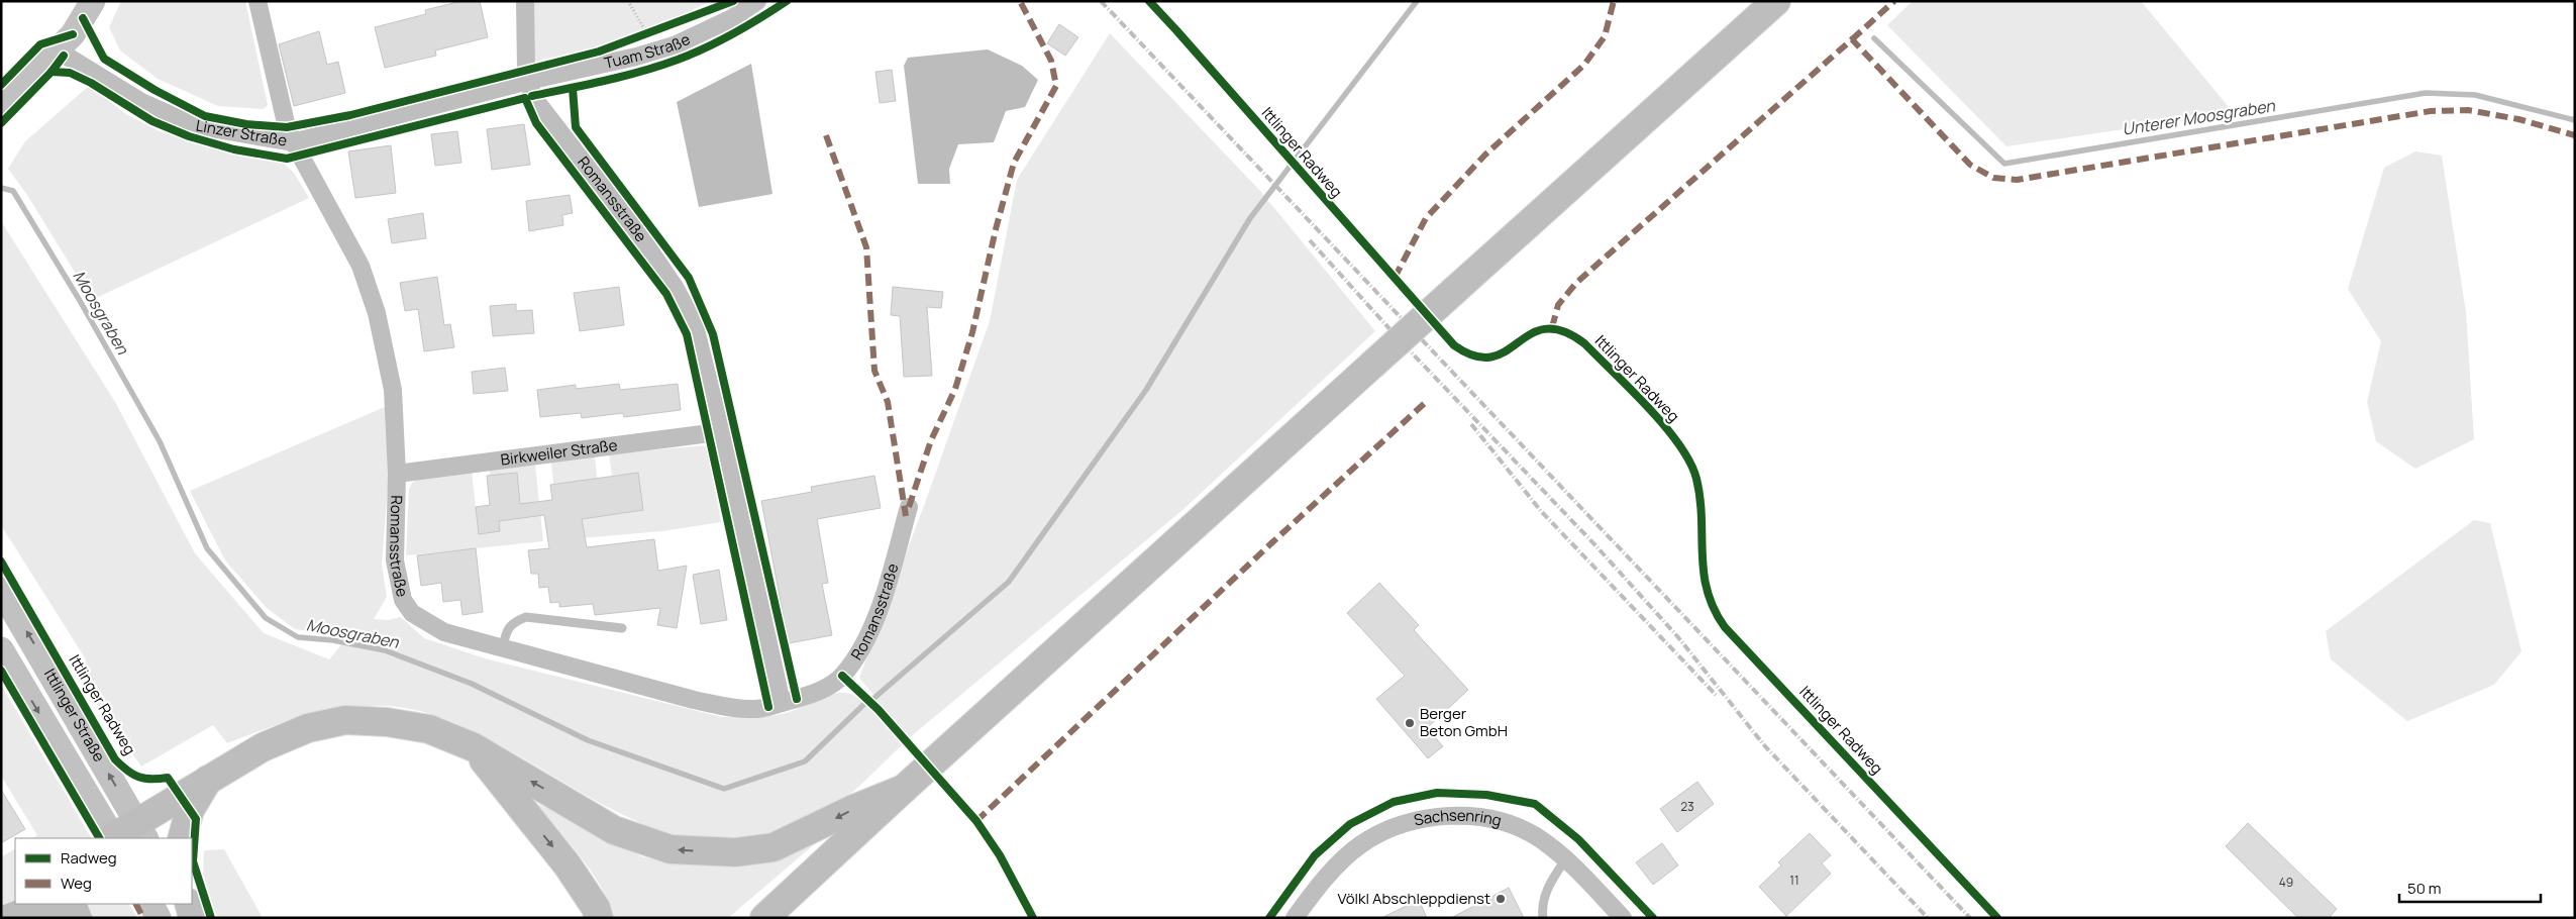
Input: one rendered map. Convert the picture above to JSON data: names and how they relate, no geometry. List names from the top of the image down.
{
  "streets": {
    "street": [
      "Tuam Straße",
      "Linzer Straße",
      "Romansstraße",
      "Birkweiler Straße",
      "Ittlinger Straße",
      "Sachsenring"
    ],
    "cycle path": ["Ittlinger Radweg"]
  },
  "crossings": [
    ["Tuam Straße", "Linzer Straße"],
    ["Tuam Straße", "Romansstraße"],
    ["Linzer Straße", "Romansstraße"],
    ["Romansstraße", "Birkweiler Straße"]
  ],
  "water": ["Unterer Moosgraben", "Moosgraben"],
  "places": ["Berger Beton GmbH", "Völkl Abschleppdienst"],
  "house_numbers": ["23", "11", "49"],
  "legend": ["Radweg", "Weg"],
  "scale_bar": "50 m"
}
